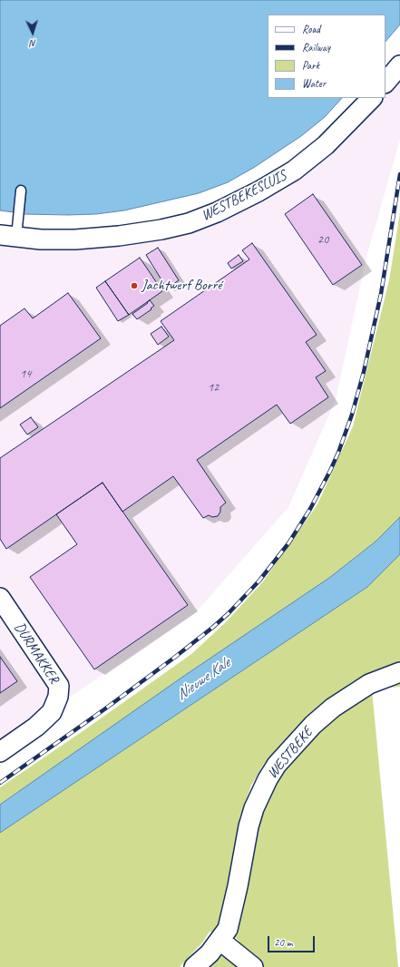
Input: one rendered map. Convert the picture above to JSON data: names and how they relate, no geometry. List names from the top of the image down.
{
  "streets": {
    "street": ["WESTBEKESLUIS", "DURMAKKER", "WESTBEKE"]
  },
  "water": ["Nieuwe Kale"],
  "places": ["Jachtwerf Borré"],
  "house_numbers": ["20", "14", "12"],
  "legend": [
    "Road",
    "Railway",
    "Park",
    "Water"
  ],
  "scale_bar": "20 m",
  "north": "bottom"
}
